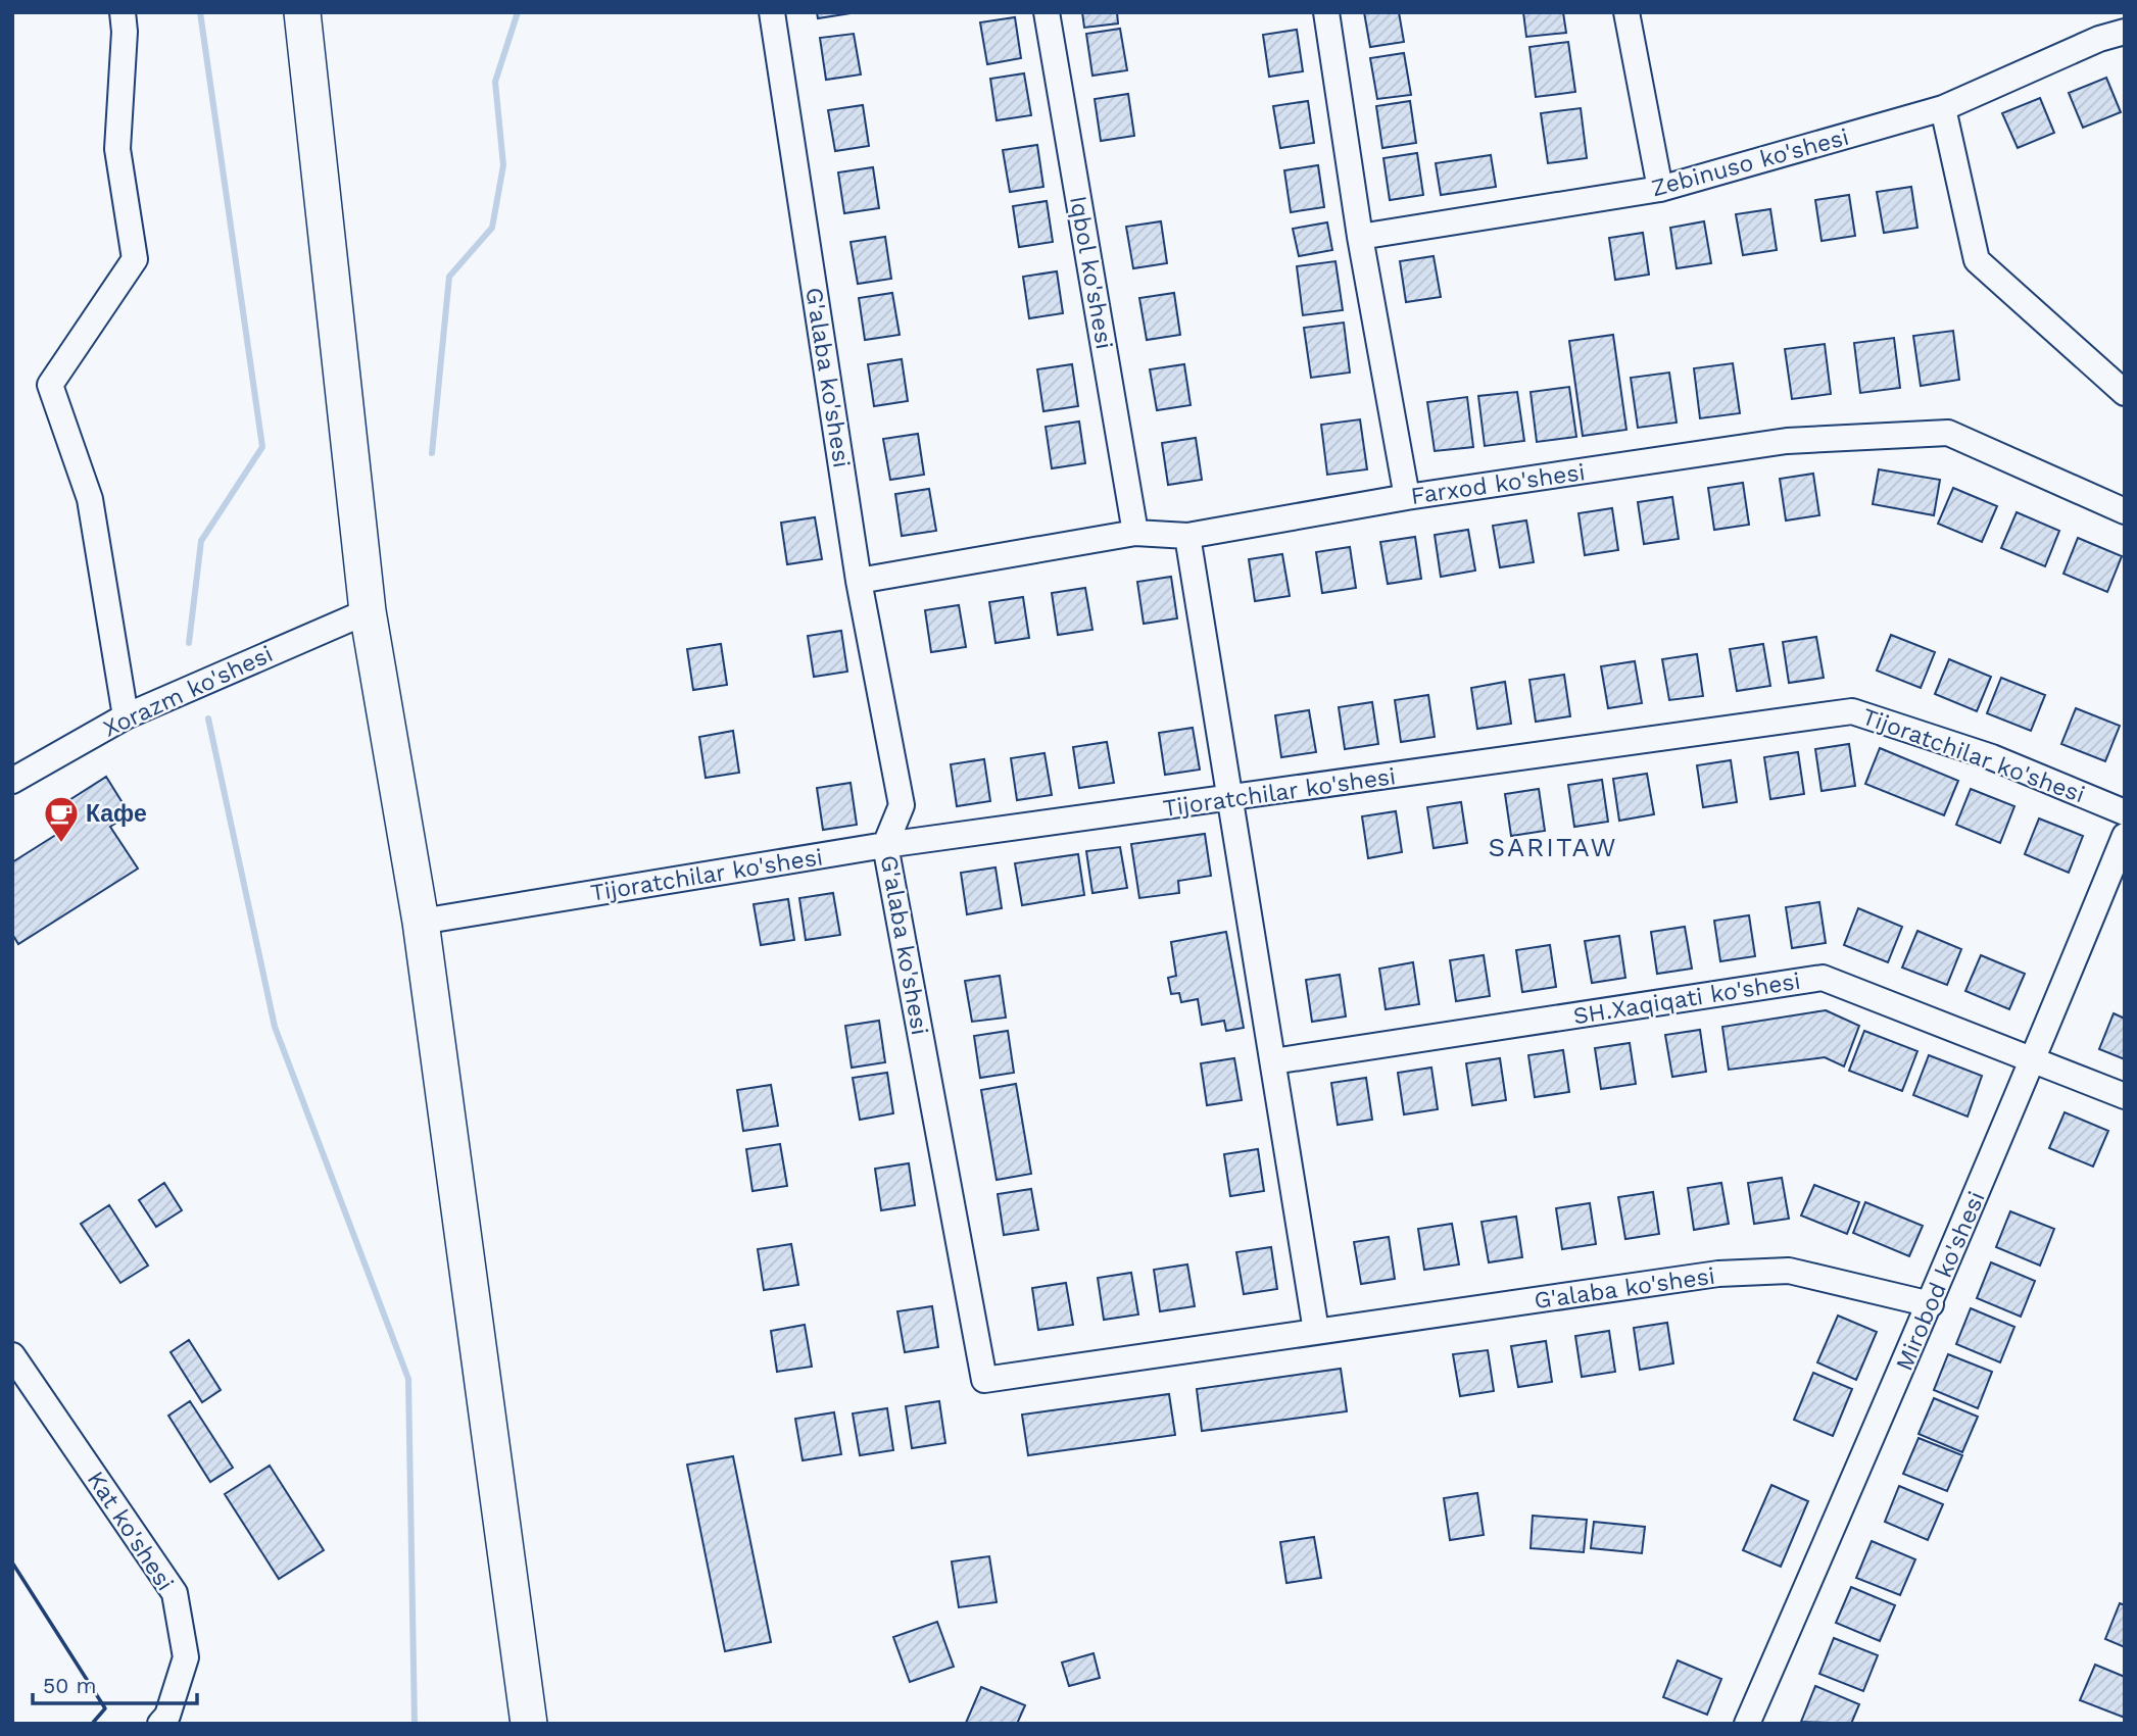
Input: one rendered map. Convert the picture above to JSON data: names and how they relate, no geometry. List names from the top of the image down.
{
  "streets": {
    "street": [
      "Zebinuso ko'shesi",
      "Iqbol ko'shesi",
      "G'alaba ko'shesi",
      "Farxod ko'shesi",
      "Xorazm ko'shesi",
      "Tijoratchilar ko'shesi",
      "SH.Xaqiqati ko'shesi",
      "Mirobod ko'shesi",
      "Kat ko'shesi"
    ]
  },
  "crossings": [
    ["Iqbol ko'shesi", "Farxod ko'shesi"],
    ["G'alaba ko'shesi", "Farxod ko'shesi"],
    ["G'alaba ko'shesi", "Tijoratchilar ko'shesi"],
    ["G'alaba ko'shesi", "Mirobod ko'shesi"],
    ["SH.Xaqiqati ko'shesi", "Mirobod ko'shesi"]
  ],
  "districts": ["SARITAW"],
  "places": {
    "cafe": ["Кафе"]
  },
  "scale_bar": "50 m"
}
